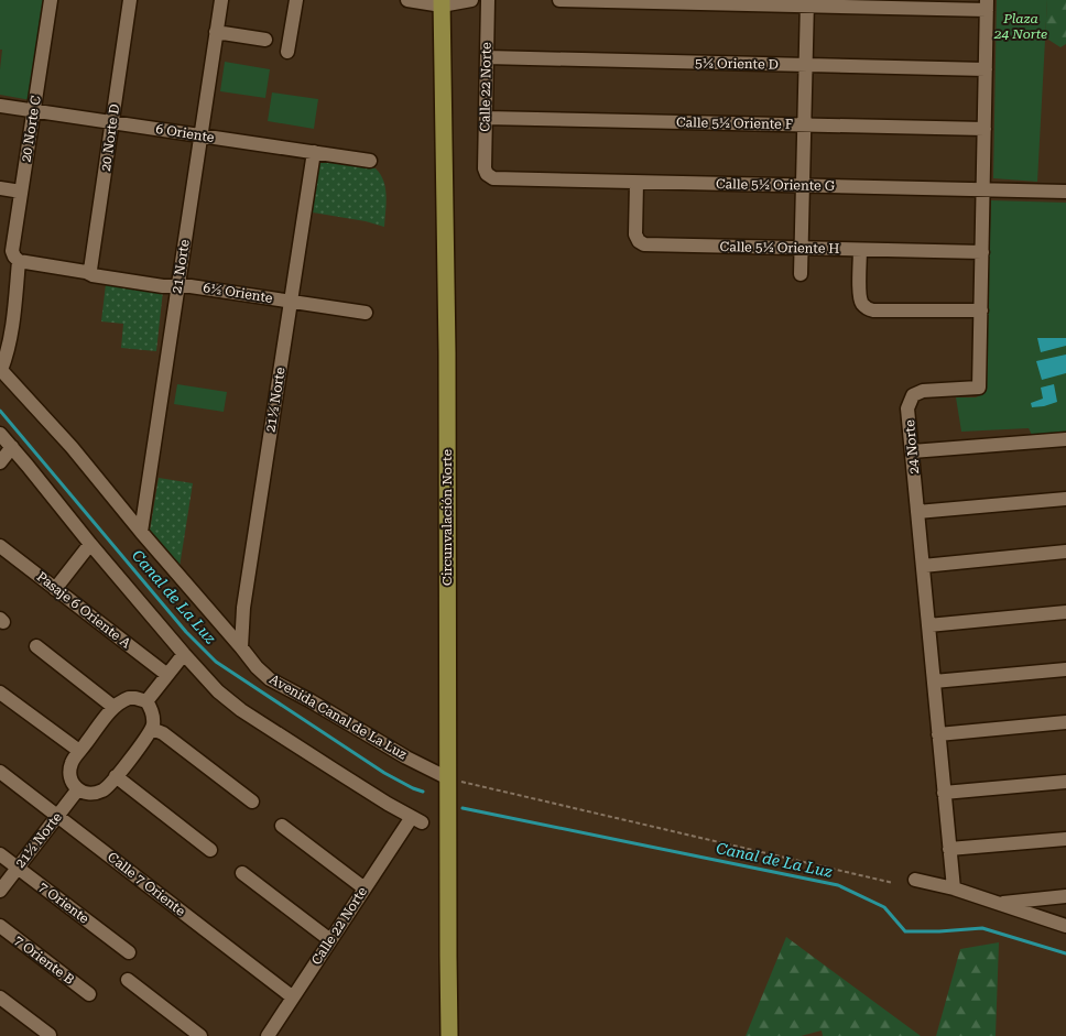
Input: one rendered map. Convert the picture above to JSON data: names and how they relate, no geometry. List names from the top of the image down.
{
  "streets": {
    "main road": ["Circunvalación Norte"],
    "street": [
      "5½ Oriente D",
      "Calle 22 Norte",
      "Calle 5½ Oriente F",
      "20 Norte C",
      "6 Oriente",
      "20 Norte D",
      "Calle 5½ Oriente G",
      "Calle 5½ Oriente H",
      "21 Norte",
      "6½ Oriente",
      "21½ Norte",
      "24 Norte",
      "Pasaje 6 Oriente A",
      "Avenida Canal de La Luz",
      "Calle 7 Oriente",
      "7 Oriente",
      "7 Oriente B"
    ]
  },
  "crossings": [
    ["5½ Oriente D", "Calle 22 Norte"],
    ["5½ Oriente D", "24 Norte"],
    ["Calle 22 Norte", "Calle 5½ Oriente F"],
    ["Calle 22 Norte", "Calle 5½ Oriente G"],
    ["Calle 22 Norte", "Calle 7 Oriente"],
    ["Calle 5½ Oriente F", "24 Norte"],
    ["20 Norte C", "6 Oriente"],
    ["20 Norte C", "6½ Oriente"],
    ["20 Norte C", "Avenida Canal de La Luz"],
    ["6 Oriente", "20 Norte D"],
    ["6 Oriente", "21 Norte"],
    ["6 Oriente", "21½ Norte"],
    ["20 Norte D", "6½ Oriente"],
    ["Calle 5½ Oriente G", "Calle 5½ Oriente H"],
    ["Calle 5½ Oriente G", "24 Norte"],
    ["Calle 5½ Oriente H", "24 Norte"],
    ["21 Norte", "6½ Oriente"],
    ["21 Norte", "Avenida Canal de La Luz"],
    ["6½ Oriente", "21½ Norte"],
    ["21½ Norte", "Avenida Canal de La Luz"],
    ["21½ Norte", "Calle 7 Oriente"],
    ["21½ Norte", "7 Oriente"],
    ["Circunvalación Norte", "Avenida Canal de La Luz"]
  ],
  "water": ["Canal de La Luz"],
  "parks": ["Plaza 24 Norte"]
}
